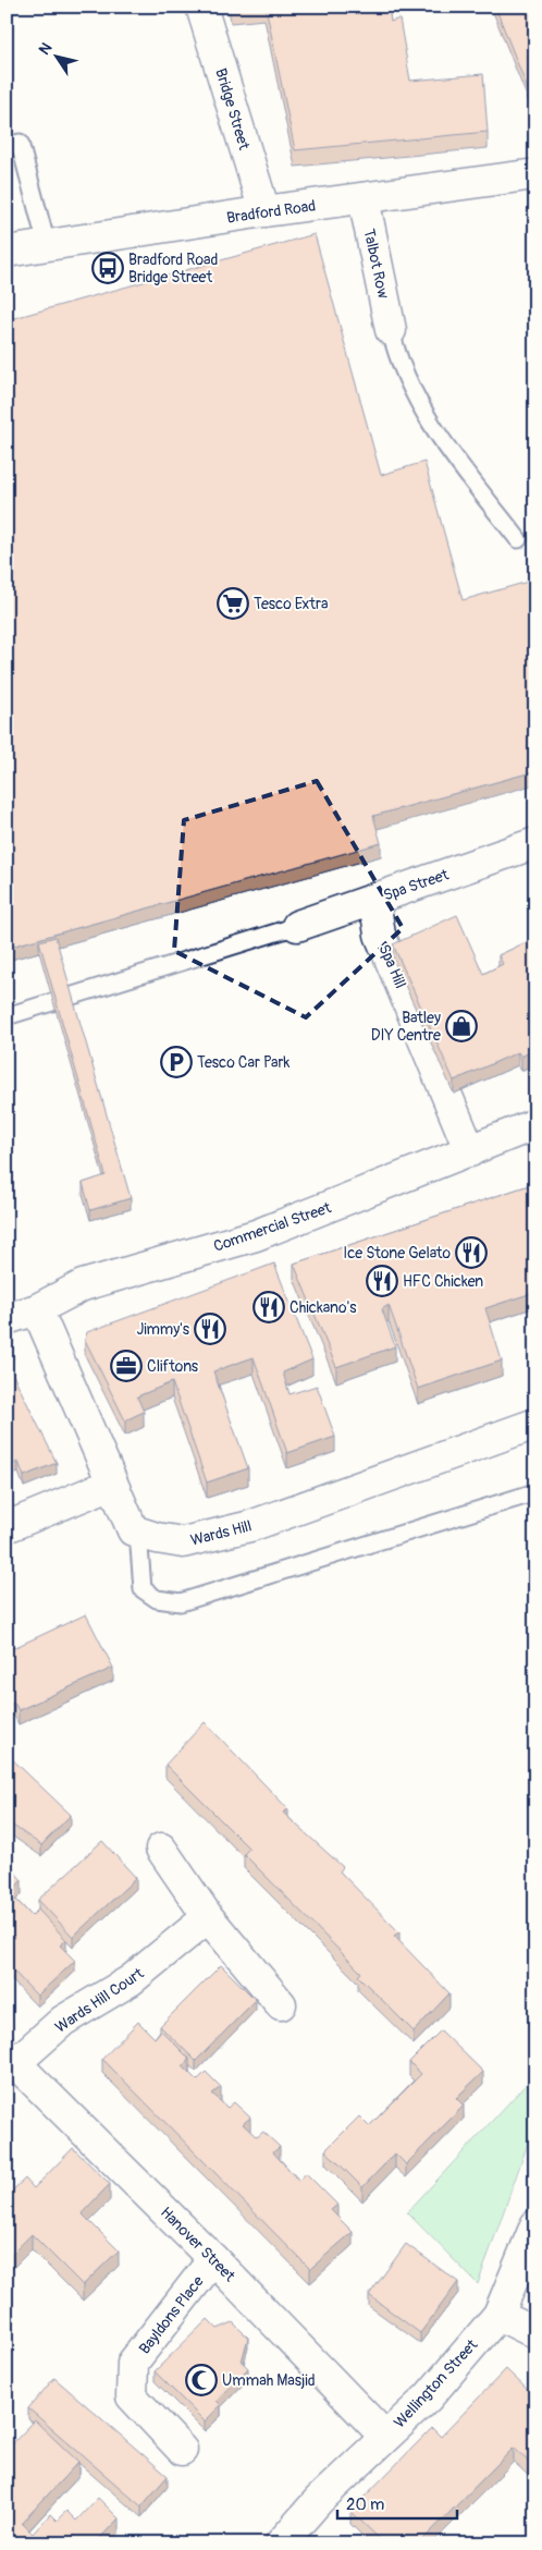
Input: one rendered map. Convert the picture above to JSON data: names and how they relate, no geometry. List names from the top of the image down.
{
  "streets": {
    "street": [
      "Bridge Street",
      "Bradford Road",
      "Talbot Row",
      "Spa Street",
      "Spa Hill",
      "Commercial Street",
      "Wards Hill",
      "Wards Hill Court",
      "Hanover Street",
      "Bayldons Place",
      "Wellington Street"
    ]
  },
  "crossings": [
    ["Bridge Street", "Bradford Road"],
    ["Bradford Road", "Talbot Row"],
    ["Spa Street", "Spa Hill"],
    ["Spa Hill", "Commercial Street"],
    ["Wards Hill Court", "Hanover Street"],
    ["Hanover Street", "Bayldons Place"],
    ["Hanover Street", "Wellington Street"]
  ],
  "places": {
    "bus stop": ["Bradford Road Bridge Street"],
    "supermarket": ["Tesco Extra"],
    "shop": ["Batley DIY Centre"],
    "parking": ["Tesco Car Park"],
    "restaurant": [
      "Ice Stone Gelato",
      "HFC Chicken",
      "Chickano's",
      "Jimmy's"
    ],
    "office": ["Cliftons"],
    "mosque": ["Ummah Masjid"]
  },
  "scale_bar": "20 m",
  "north": "top left"
}
